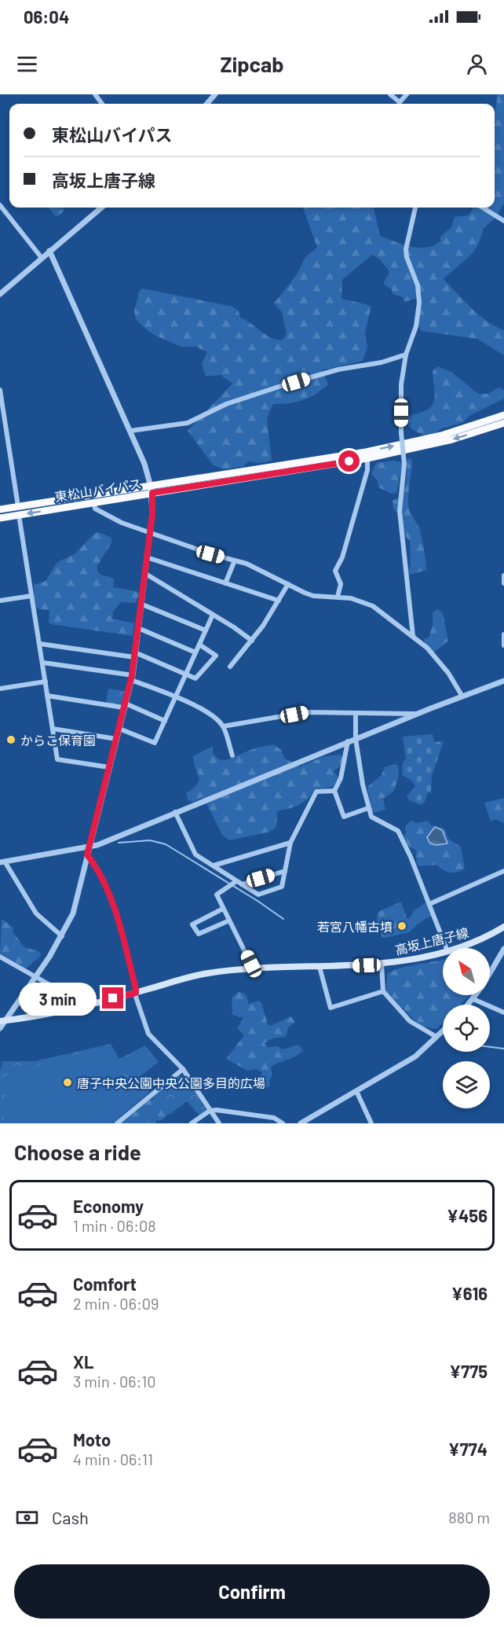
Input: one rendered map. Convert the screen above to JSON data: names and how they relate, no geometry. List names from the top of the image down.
{
  "streets": {
    "highway": ["東松山バイパス"],
    "main road": ["高坂上唐子線"]
  },
  "places": ["からこ保育園", "若宮八幡古墳", "唐子中央公園中央公園多目的広場"],
  "north": "top left",
  "page": {
    "status": "06:04",
    "header": "Zipcab",
    "banner": ["東松山バイパス", "高坂上唐子線"],
    "bubble": "3 min",
    "heading": "Choose a ride",
    "list": [
      {
        "name": "Economy",
        "note": "1 min · 06:08",
        "value": "¥456"
      },
      {
        "name": "Comfort",
        "note": "2 min · 06:09",
        "value": "¥616"
      },
      {
        "name": "XL",
        "note": "3 min · 06:10",
        "value": "¥775"
      },
      {
        "name": "Moto",
        "note": "4 min · 06:11",
        "value": "¥774"
      }
    ],
    "pay": ["Cash", "880 m"],
    "buttons": "Confirm"
  }
}
